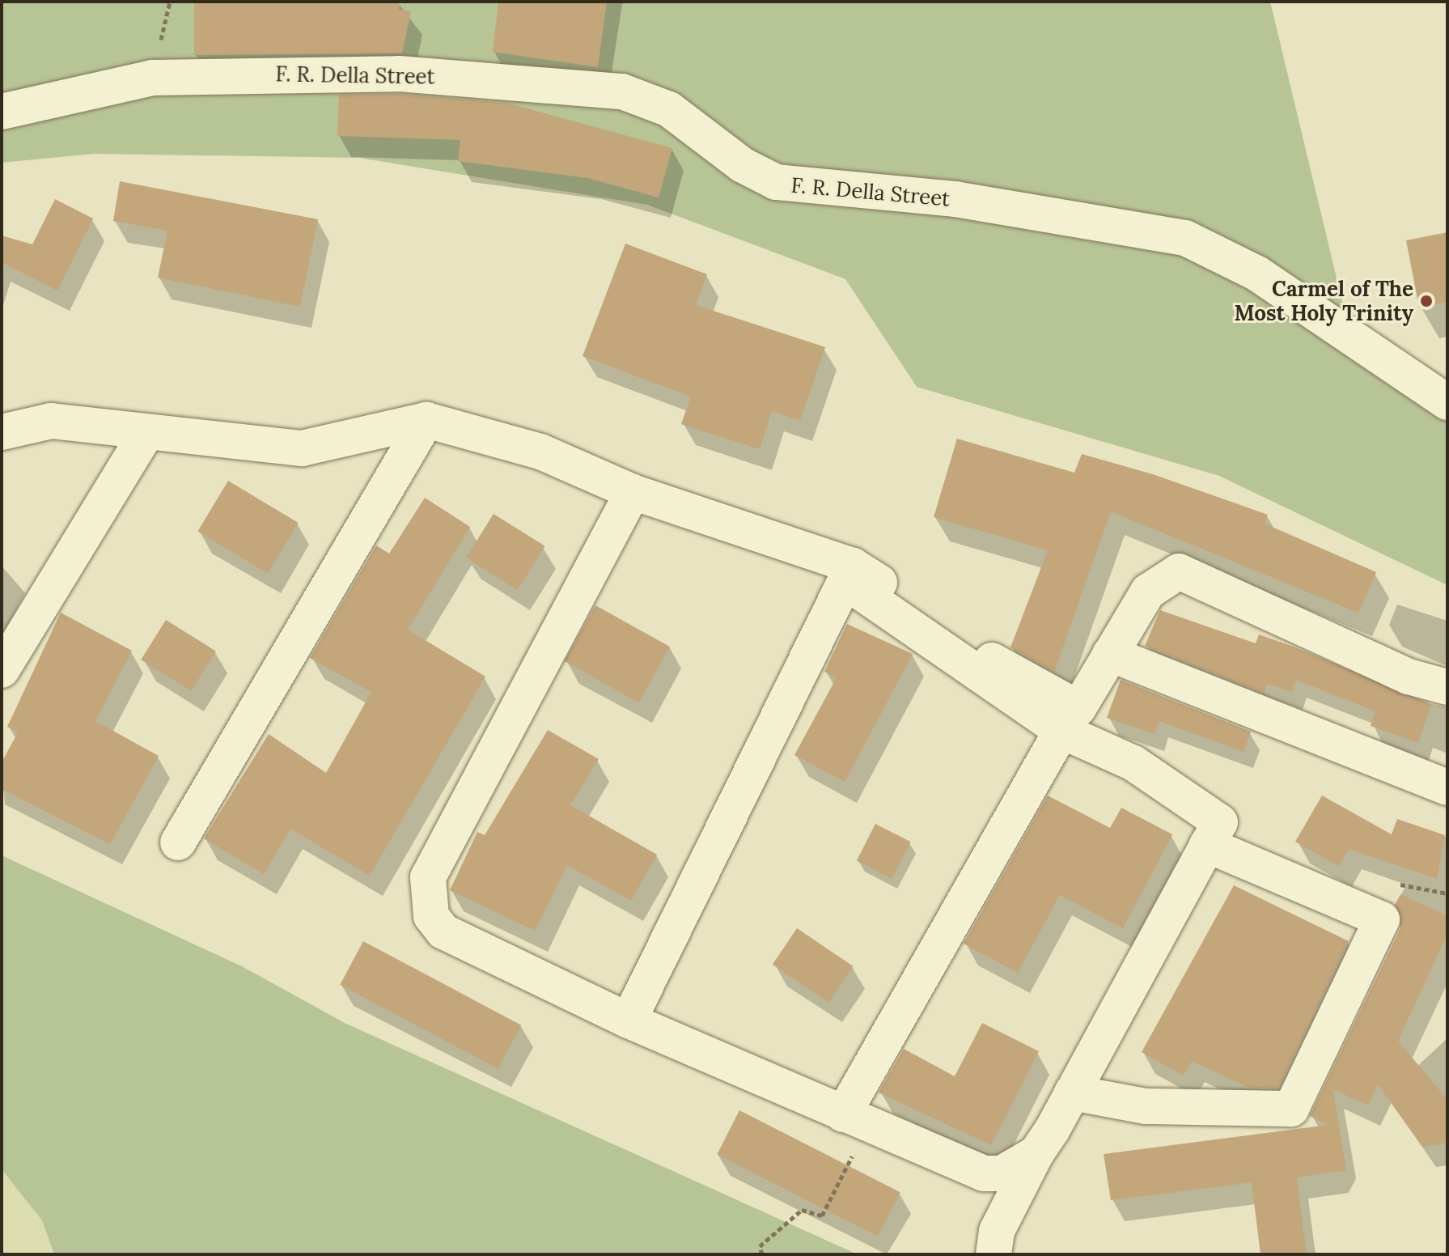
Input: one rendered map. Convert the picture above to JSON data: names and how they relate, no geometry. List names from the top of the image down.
{
  "streets": {
    "street": ["F. R. Della Street"]
  },
  "places": ["Carmel of The Most Holy Trinity"]
}
